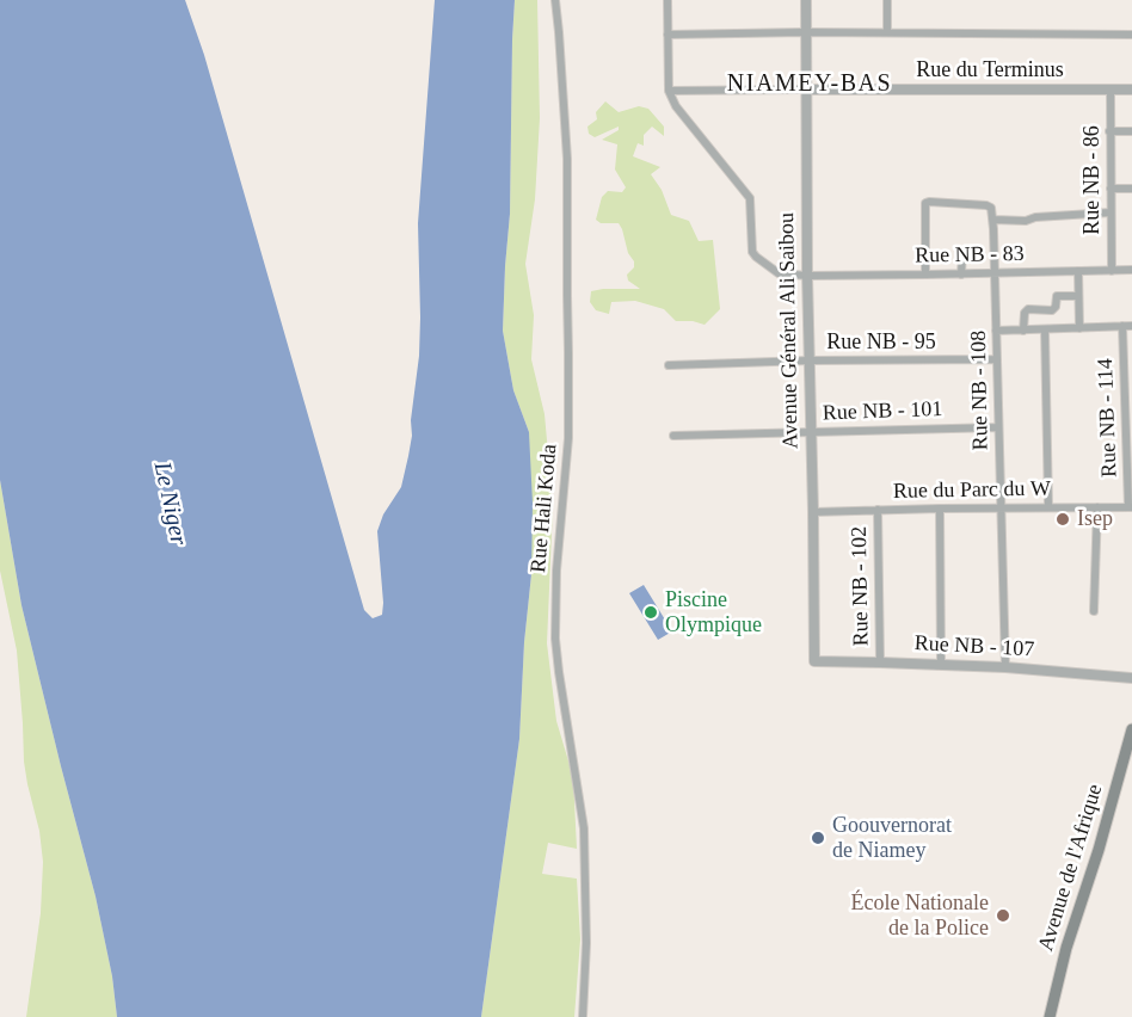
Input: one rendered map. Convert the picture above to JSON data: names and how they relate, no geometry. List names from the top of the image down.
{
  "streets": {
    "main road": ["Avenue de l'Afrique"],
    "street": [
      "Rue du Terminus",
      "Rue NB - 86",
      "Rue NB - 83",
      "Avenue Général Ali Saibou",
      "Rue NB - 95",
      "Rue NB - 108",
      "Rue NB - 101",
      "Rue NB - 114",
      "Rue du Parc du W",
      "Rue Hali Koda",
      "Rue NB - 102",
      "Rue NB - 107"
    ]
  },
  "crossings": [
    ["Rue du Terminus", "Rue NB - 86"],
    ["Rue du Terminus", "Avenue Général Ali Saibou"],
    ["Rue NB - 86", "Rue NB - 83"],
    ["Rue NB - 83", "Avenue Général Ali Saibou"],
    ["Rue NB - 83", "Rue NB - 108"],
    ["Avenue Général Ali Saibou", "Rue NB - 95"],
    ["Avenue Général Ali Saibou", "Rue NB - 101"],
    ["Avenue Général Ali Saibou", "Rue du Parc du W"],
    ["Avenue Général Ali Saibou", "Rue NB - 107"],
    ["Rue NB - 95", "Rue NB - 108"],
    ["Rue NB - 108", "Rue NB - 101"],
    ["Rue NB - 108", "Rue du Parc du W"],
    ["Rue NB - 108", "Rue NB - 107"],
    ["Rue NB - 114", "Rue du Parc du W"],
    ["Rue du Parc du W", "Rue NB - 102"],
    ["Rue NB - 102", "Rue NB - 107"]
  ],
  "districts": ["NIAMEY-BAS"],
  "water": ["Le Niger"],
  "places": [
    "Isep",
    "Piscine Olympique",
    "Goouvernorat de Niamey",
    "École Nationale de la Police"
  ]
}
